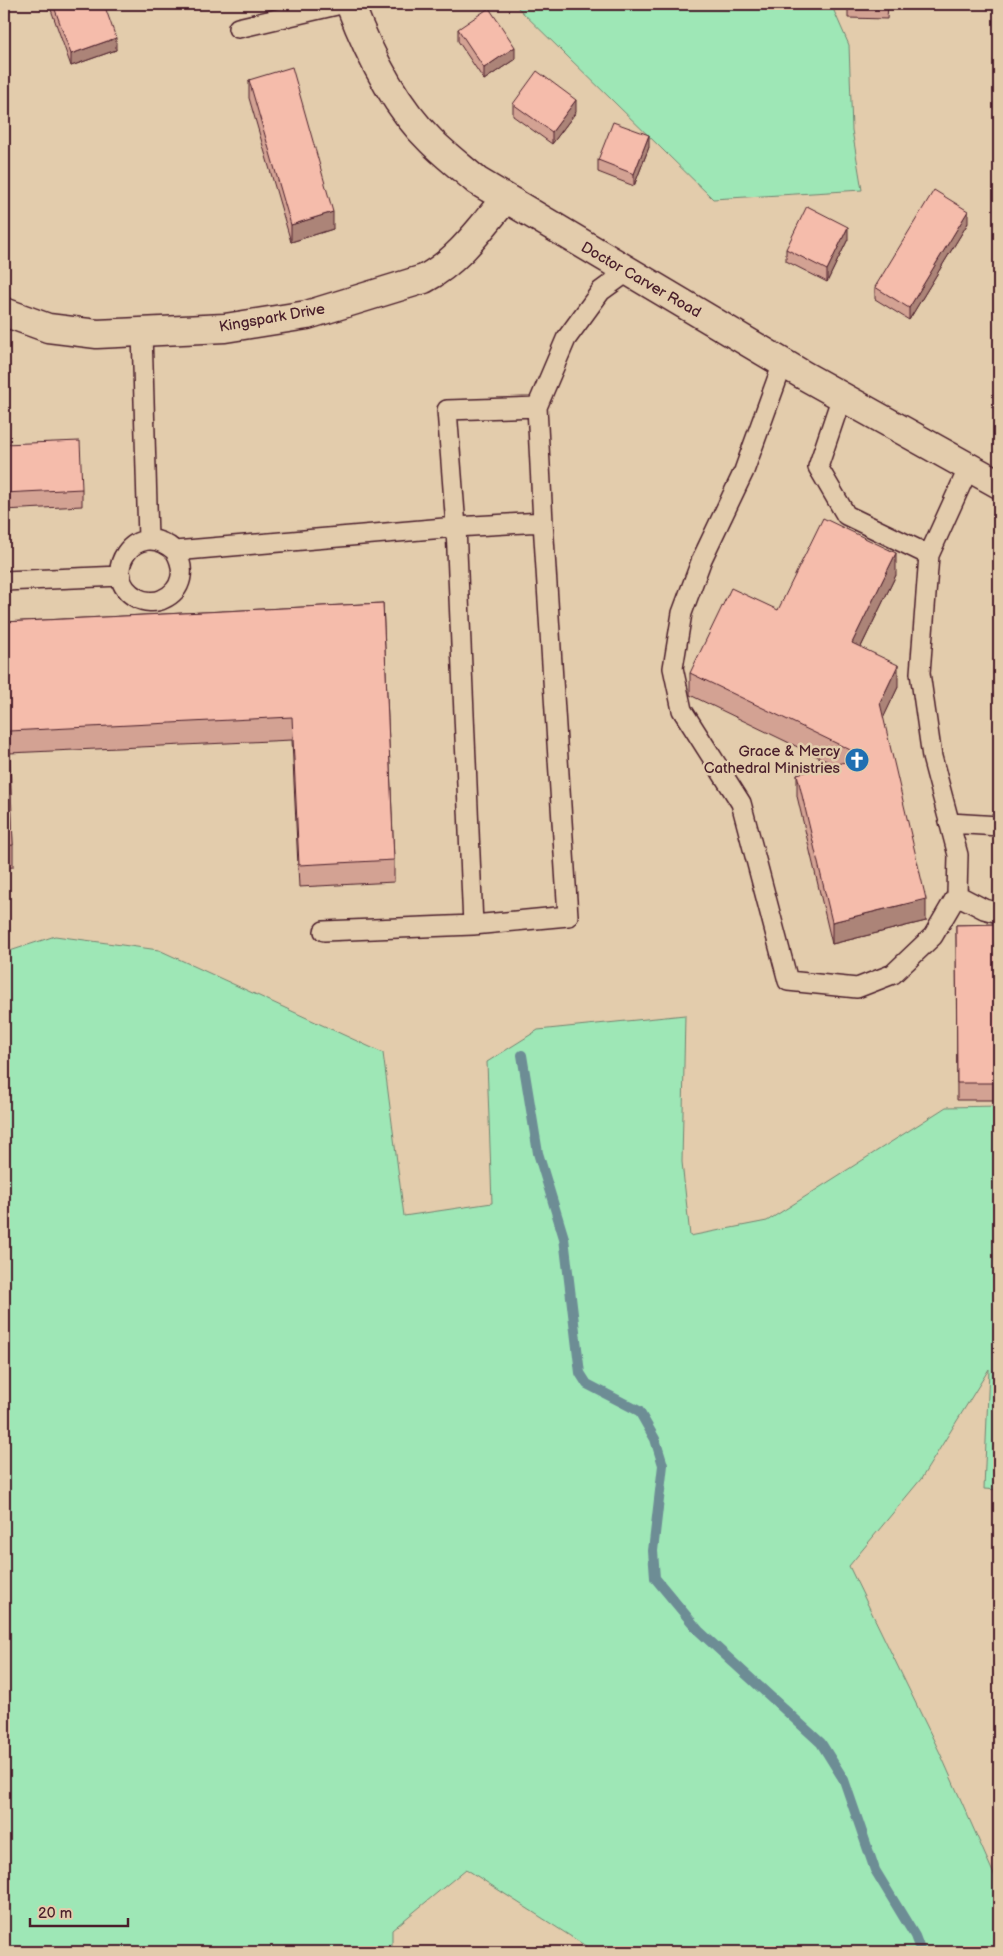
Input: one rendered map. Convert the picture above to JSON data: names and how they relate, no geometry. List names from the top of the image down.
{
  "streets": {
    "street": ["Doctor Carver Road", "Kingspark Drive"]
  },
  "crossings": [
    ["Doctor Carver Road", "Kingspark Drive"]
  ],
  "places": {
    "church": ["Grace & Mercy Cathedral Ministries"]
  },
  "scale_bar": "20 m"
}
